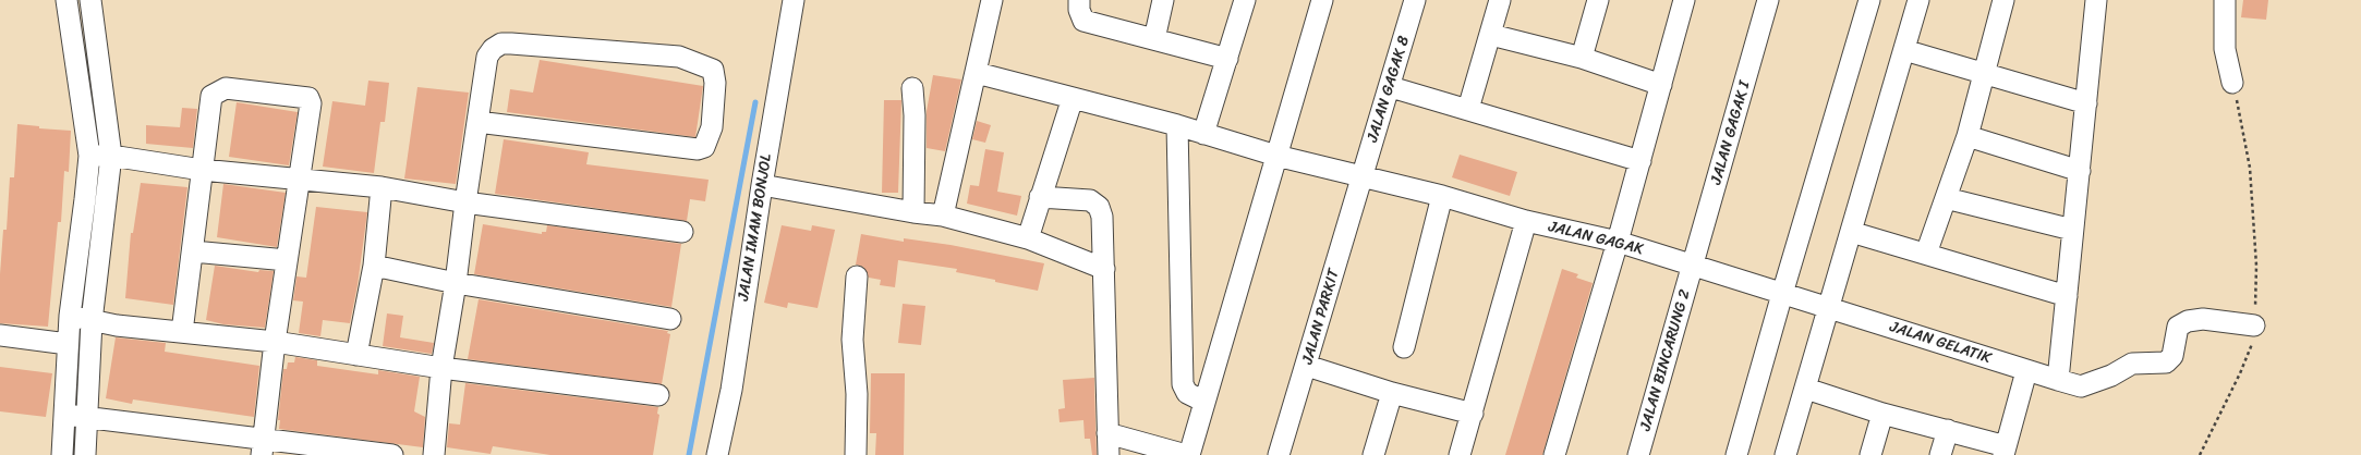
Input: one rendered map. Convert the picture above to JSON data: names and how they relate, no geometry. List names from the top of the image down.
{
  "streets": {
    "street": [
      "JALAN GAGAK 8",
      "JALAN GAGAK I",
      "JALAN IMAM BONJOL",
      "JALAN GAGAK",
      "JALAN PARKIT",
      "JALAN GELATIK",
      "JALAN BINCARUNG 2"
    ]
  },
  "crossings": [
    ["JALAN GAGAK 8", "JALAN GAGAK"],
    ["JALAN GAGAK 8", "JALAN PARKIT"],
    ["JALAN GAGAK I", "JALAN GAGAK"],
    ["JALAN GAGAK I", "JALAN BINCARUNG 2"],
    ["JALAN GAGAK", "JALAN PARKIT"],
    ["JALAN GAGAK", "JALAN GELATIK"],
    ["JALAN GAGAK", "JALAN BINCARUNG 2"]
  ]
}
